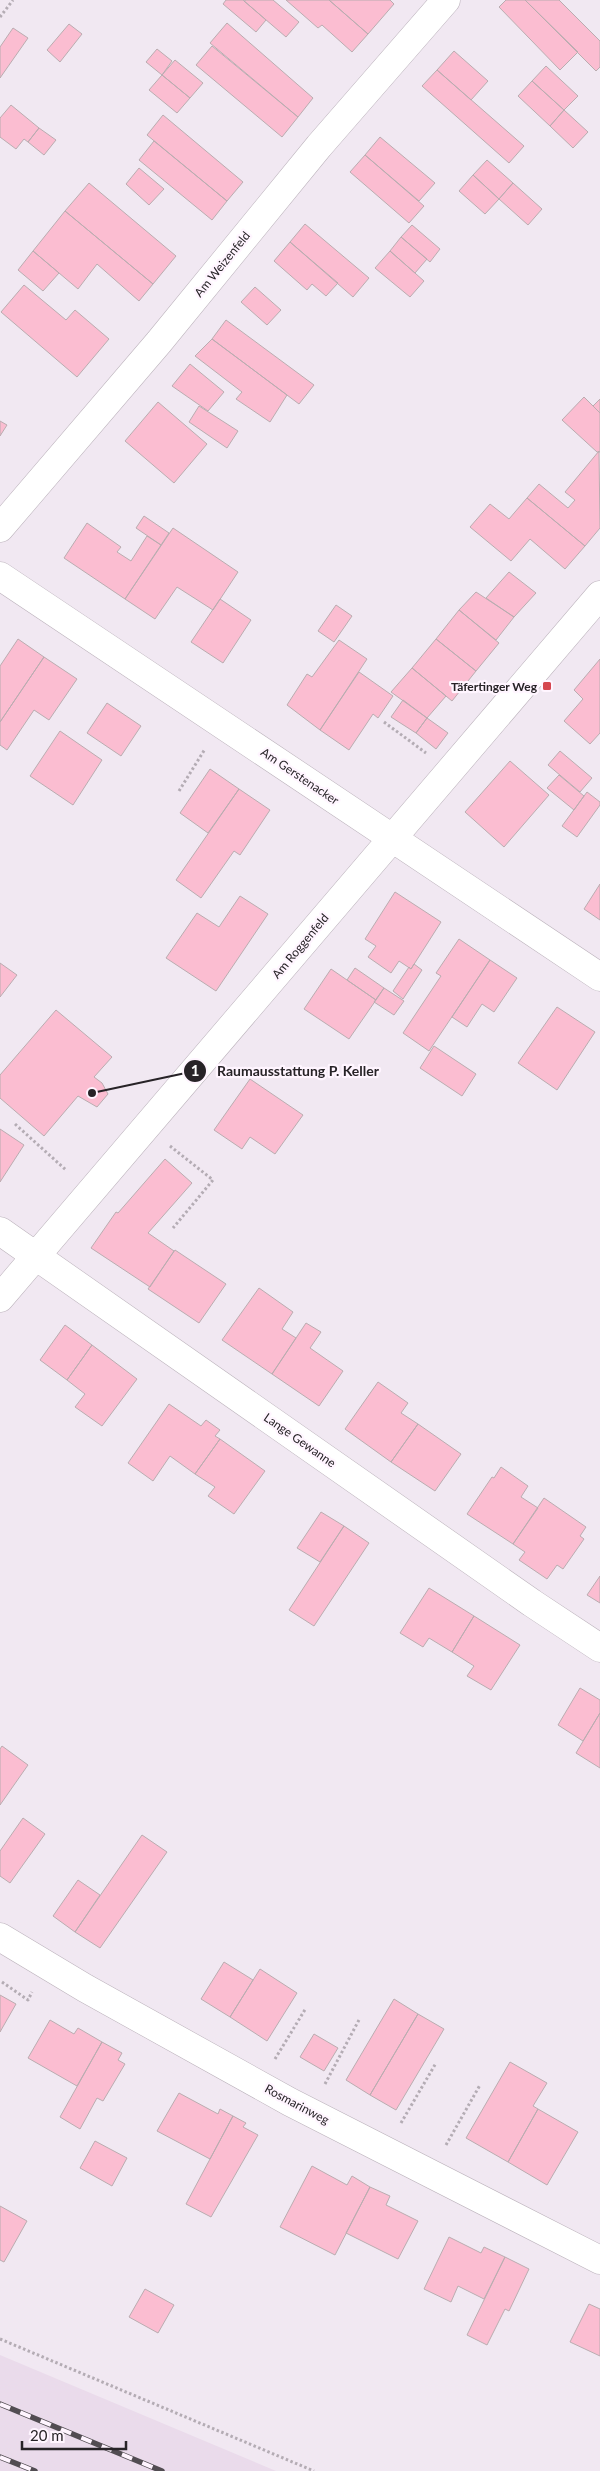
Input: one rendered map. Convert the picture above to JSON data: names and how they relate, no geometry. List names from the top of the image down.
{
  "streets": {
    "street": [
      "Am Weizenfeld",
      "Am Gerstenacker",
      "Am Roggenfeld",
      "Lange Gewanne",
      "Rosmarinweg"
    ]
  },
  "crossings": [
    ["Am Gerstenacker", "Am Roggenfeld"],
    ["Am Roggenfeld", "Lange Gewanne"]
  ],
  "places": {
    "transit": ["Täfertinger Weg"],
    "other": ["Raumausstattung P. Keller"]
  },
  "scale_bar": "20 m"
}
